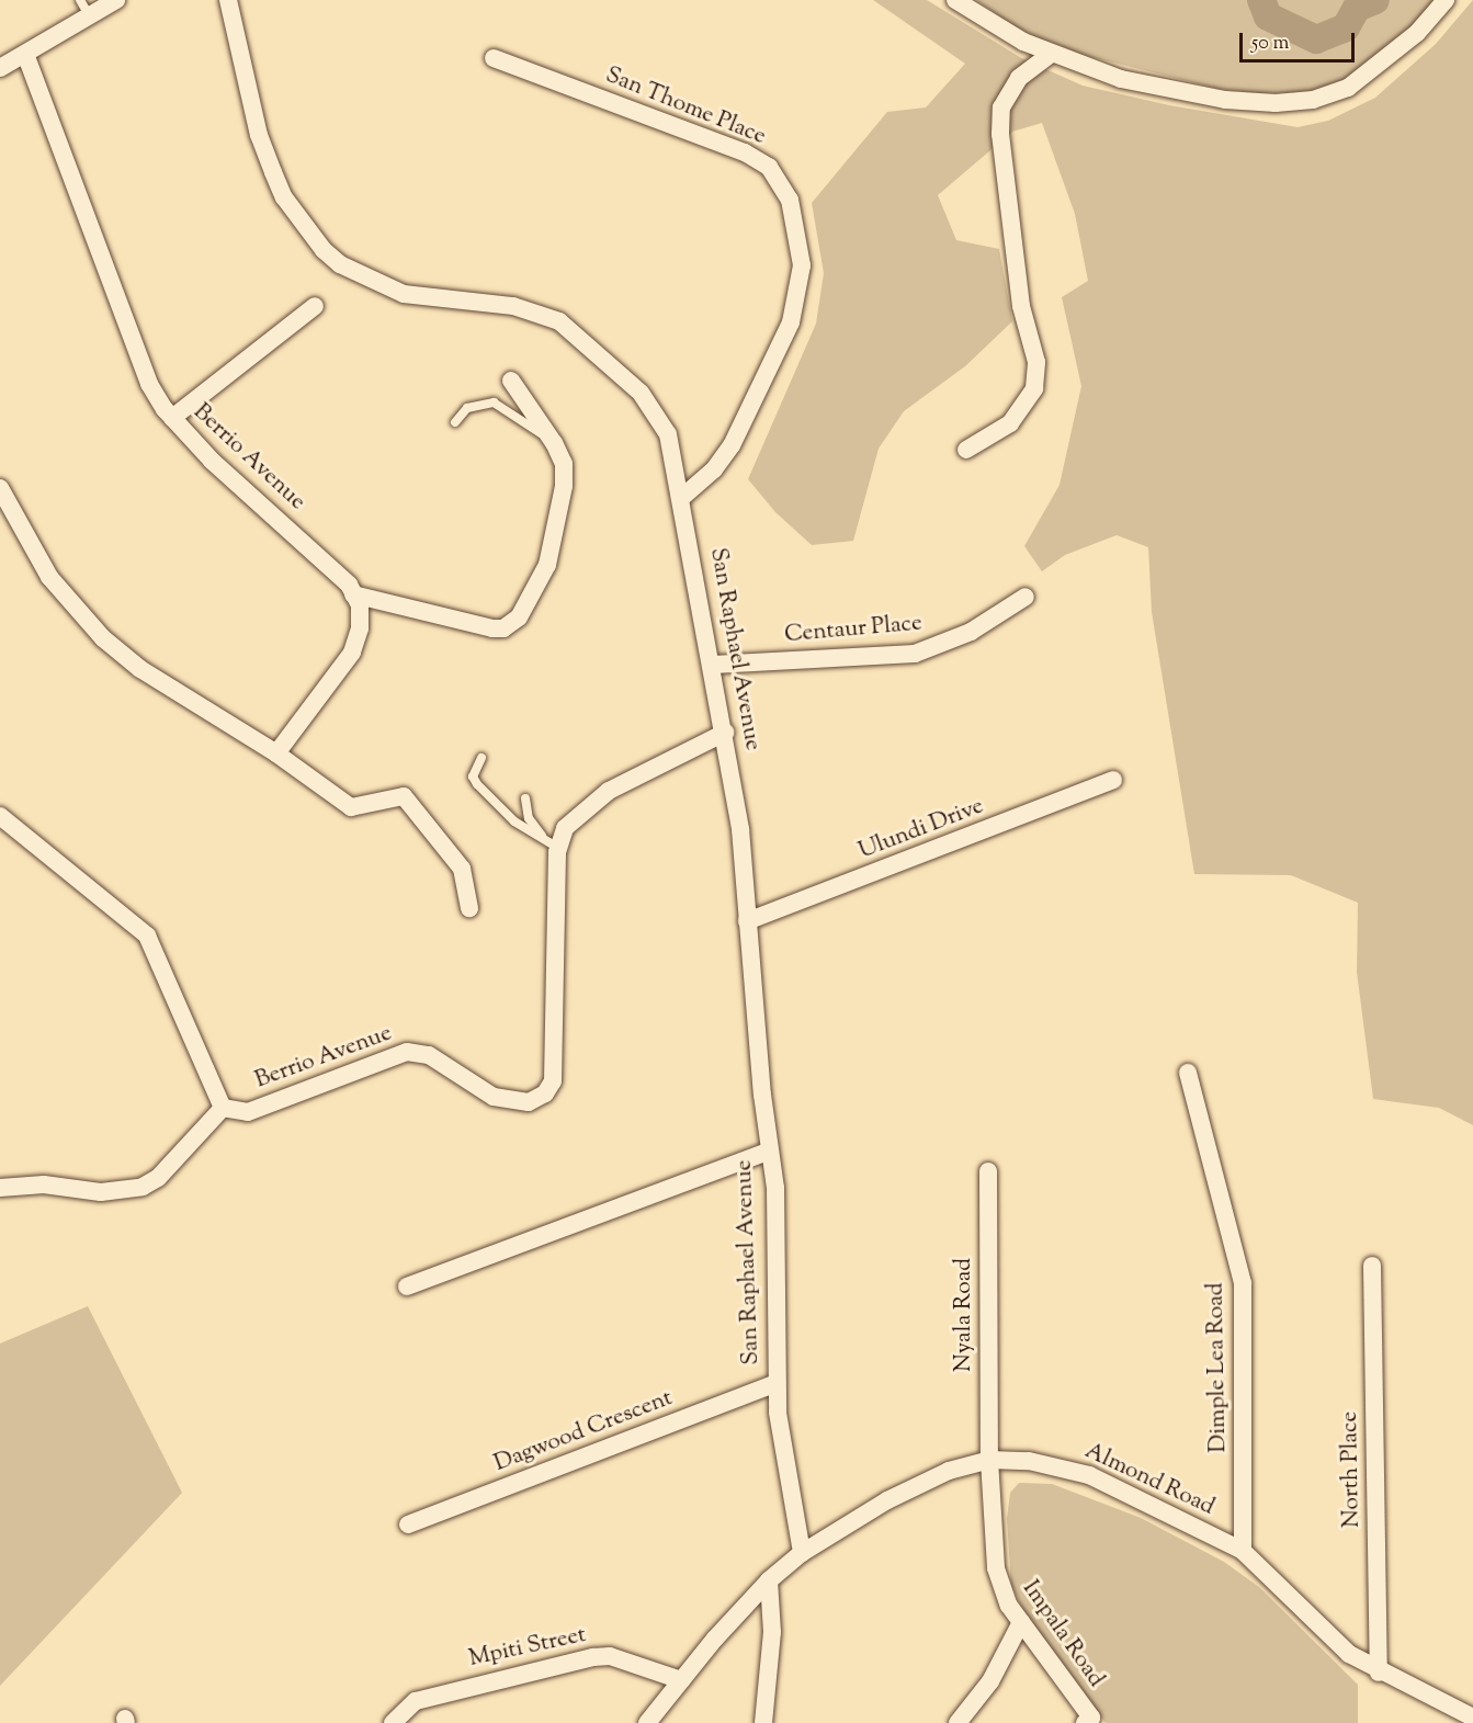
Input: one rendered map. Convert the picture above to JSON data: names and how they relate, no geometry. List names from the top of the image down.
{
  "streets": {
    "street": [
      "San Thome Place",
      "Berrio Avenue",
      "Centaur Place",
      "San Raphael Avenue",
      "Ulundi Drive",
      "Nyala Road",
      "Dimple Lea Road",
      "Dagwood Crescent",
      "North Place",
      "Almond Road",
      "Impala Road",
      "Mpiti Street"
    ]
  },
  "crossings": [
    ["San Thome Place", "San Raphael Avenue"],
    ["Berrio Avenue", "San Raphael Avenue"],
    ["Centaur Place", "San Raphael Avenue"],
    ["San Raphael Avenue", "Ulundi Drive"],
    ["San Raphael Avenue", "Dagwood Crescent"],
    ["San Raphael Avenue", "Almond Road"],
    ["Nyala Road", "Almond Road"],
    ["Nyala Road", "Impala Road"],
    ["Dimple Lea Road", "Almond Road"],
    ["North Place", "Almond Road"],
    ["Almond Road", "Impala Road"],
    ["Almond Road", "Mpiti Street"]
  ],
  "scale_bar": "50 m"
}
